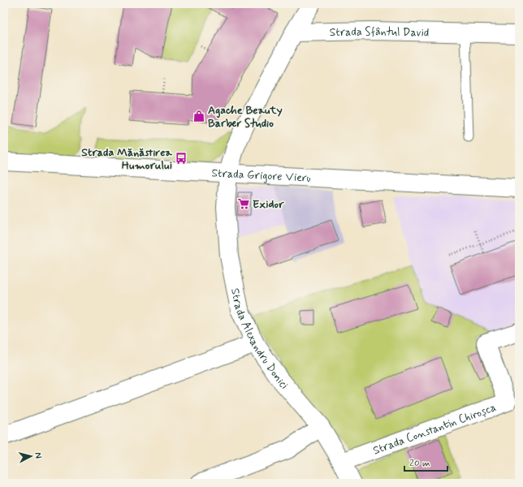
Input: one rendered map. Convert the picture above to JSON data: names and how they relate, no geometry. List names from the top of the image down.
{
  "streets": {
    "street": [
      "Strada Sfântul David",
      "Strada Grigore Vieru",
      "Strada Alexandru Donici",
      "Strada Constantin Chiroșca"
    ]
  },
  "crossings": [
    ["Strada Grigore Vieru", "Strada Alexandru Donici"],
    ["Strada Alexandru Donici", "Strada Constantin Chiroșca"]
  ],
  "places": {
    "shop": ["Agache Beauty Barber Studio"],
    "bus stop": ["Strada Mănăstirea Humorului"],
    "supermarket": ["Exidor"]
  },
  "scale_bar": "20 m",
  "north": "right"
}
